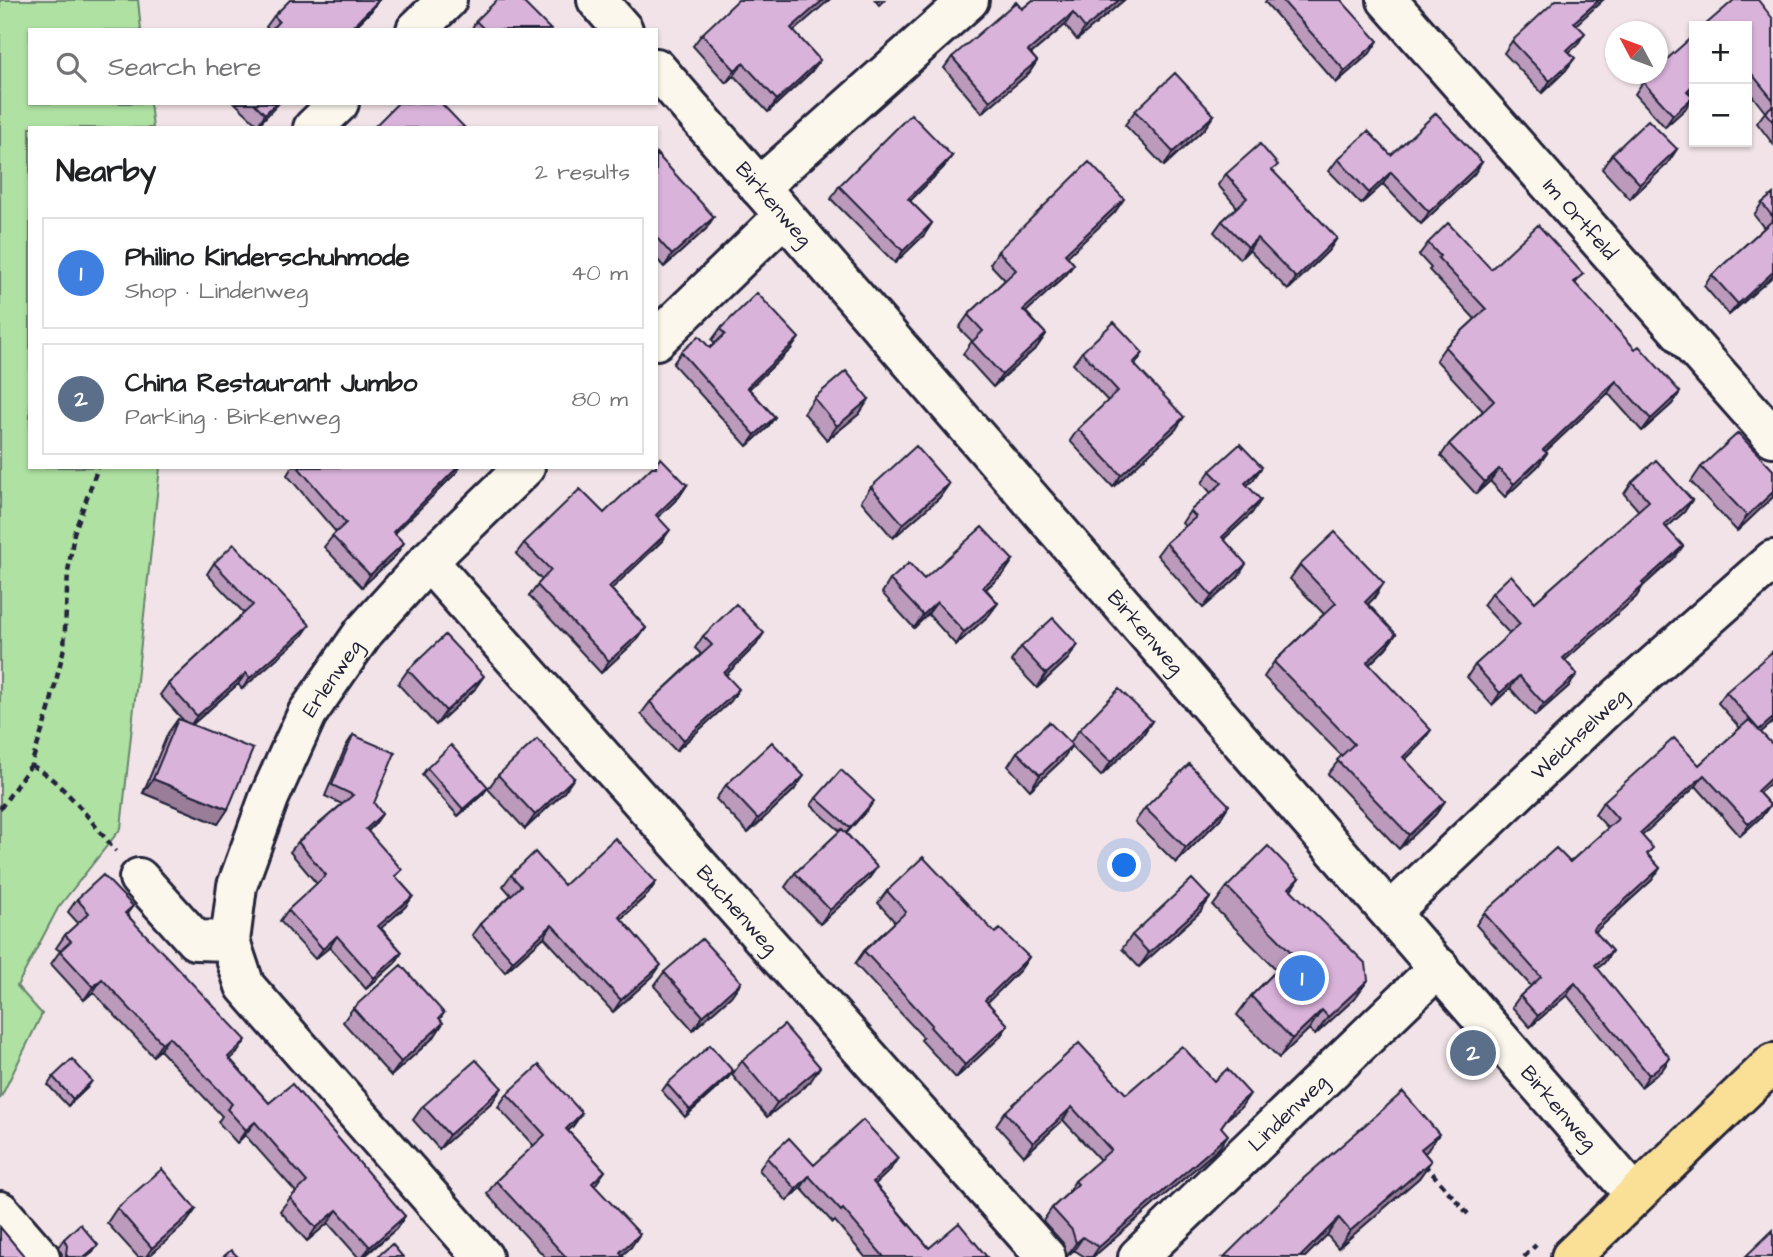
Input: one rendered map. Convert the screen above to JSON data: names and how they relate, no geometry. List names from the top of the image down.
{
  "streets": {
    "street": [
      "Birkenweg",
      "Im Ortfeld",
      "Erlenweg",
      "Weichselweg",
      "Buchenweg",
      "Lindenweg"
    ]
  },
  "crossings": [
    ["Birkenweg", "Weichselweg"],
    ["Birkenweg", "Lindenweg"],
    ["Erlenweg", "Buchenweg"]
  ],
  "north": "top left",
  "page": {
    "map_buttons": ["+", "−"],
    "search": "Search here",
    "heading": ["Nearby", "2 results"],
    "list": [
      {
        "mark": "1",
        "name": "Philino Kinderschuhmode",
        "note": "Shop · Lindenweg",
        "value": "40 m"
      },
      {
        "mark": "2",
        "name": "China Restaurant Jumbo",
        "note": "Parking · Birkenweg",
        "value": "80 m"
      }
    ],
    "pins": ["1", "2"]
  }
}
